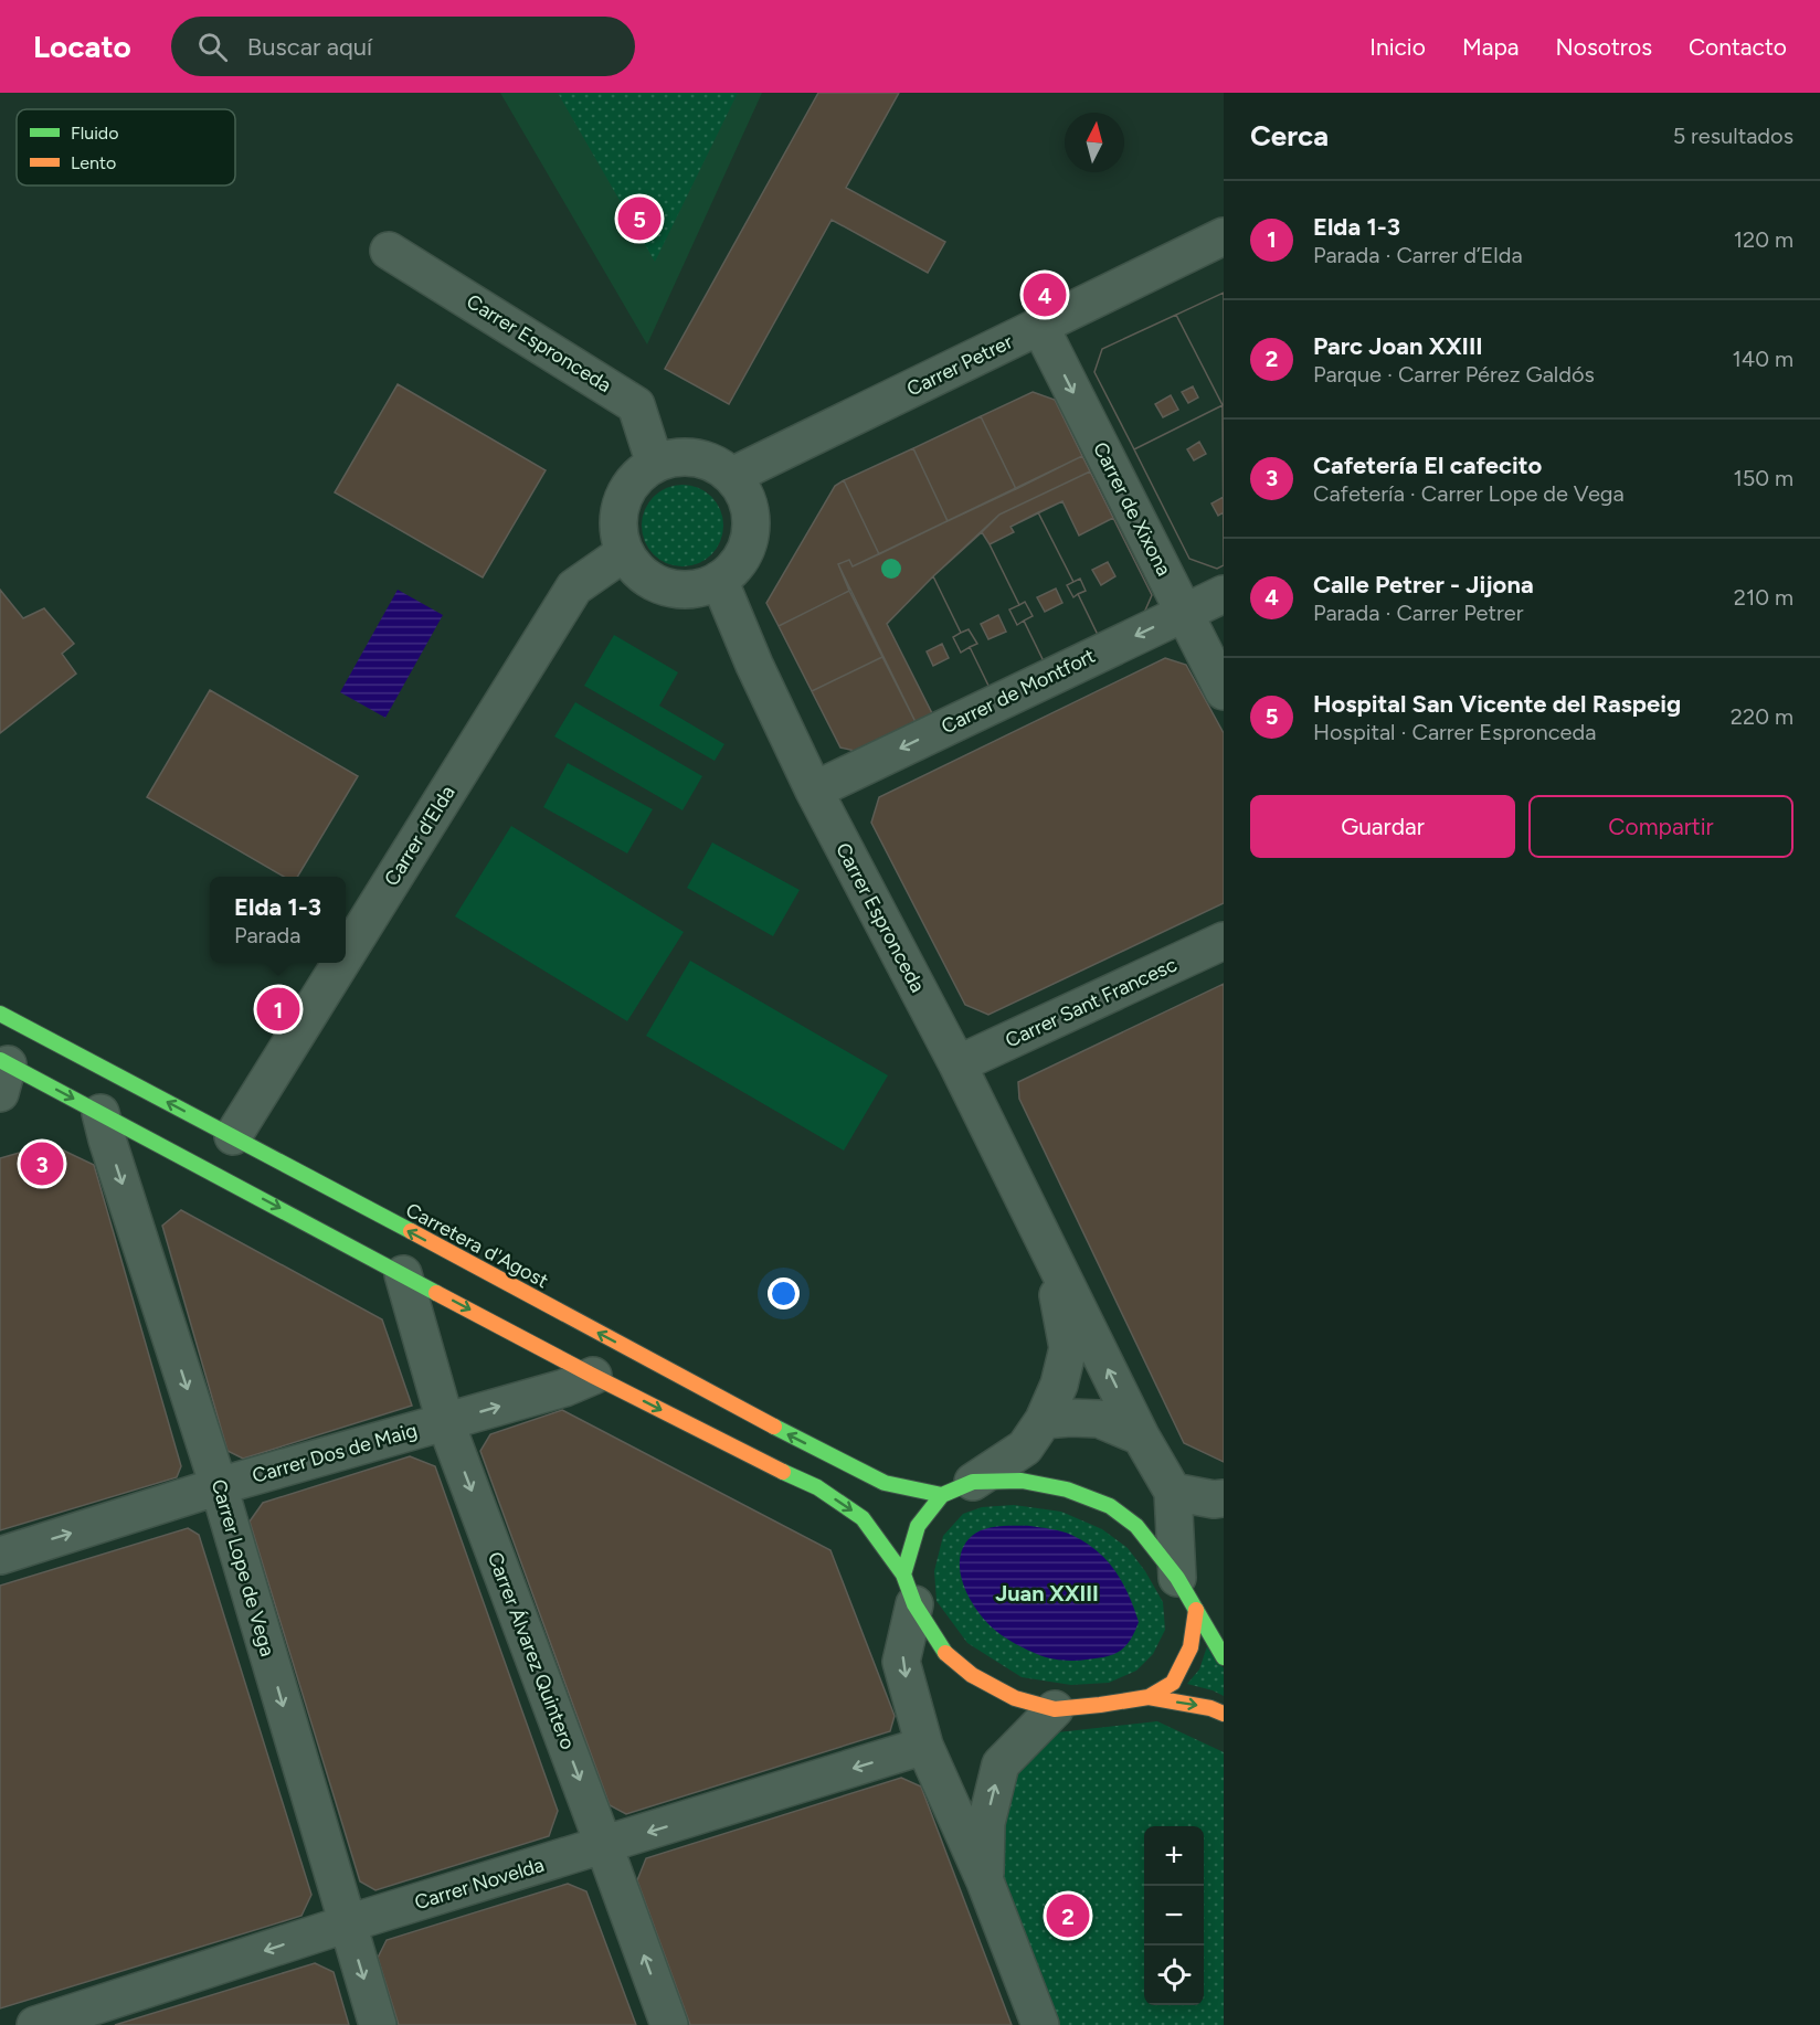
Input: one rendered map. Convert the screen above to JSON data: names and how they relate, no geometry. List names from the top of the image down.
{
  "streets": {
    "main road": ["Carretera d'Agost"],
    "street": [
      "Carrer Espronceda",
      "Carrer Petrer",
      "Carrer de Xixona",
      "Carrer de Montfort",
      "Carrer d’Elda",
      "Carrer Sant Francesc",
      "Carrer Dos de Maig",
      "Carrer Lope de Vega",
      "Carrer Álvarez Quintero",
      "Carrer Novelda"
    ]
  },
  "crossings": [
    ["Carrer Espronceda", "Carrer Petrer"],
    ["Carrer Espronceda", "Carrer de Montfort"],
    ["Carrer Espronceda", "Carrer d’Elda"],
    ["Carrer Espronceda", "Carrer Sant Francesc"],
    ["Carrer Espronceda", "Carretera d'Agost"],
    ["Carrer Petrer", "Carrer de Xixona"],
    ["Carrer Petrer", "Carrer d’Elda"],
    ["Carrer de Xixona", "Carrer de Montfort"],
    ["Carrer d’Elda", "Carretera d'Agost"],
    ["Carretera d'Agost", "Carrer Dos de Maig"],
    ["Carretera d'Agost", "Carrer Lope de Vega"],
    ["Carretera d'Agost", "Carrer Álvarez Quintero"],
    ["Carrer Dos de Maig", "Carrer Lope de Vega"],
    ["Carrer Dos de Maig", "Carrer Álvarez Quintero"],
    ["Carrer Lope de Vega", "Carrer Novelda"],
    ["Carrer Álvarez Quintero", "Carrer Novelda"]
  ],
  "one_way": [
    "Carrer de Xixona",
    "Carrer de Montfort",
    "Carrer Dos de Maig",
    "Carrer Lope de Vega",
    "Carrer Novelda"
  ],
  "districts": ["Juan XXIII"],
  "legend": ["Fluido", "Lento"],
  "north": "top",
  "page": {
    "header": "Locato",
    "search": "Buscar aquí",
    "nav": [
      "Inicio",
      "Mapa",
      "Nosotros",
      "Contacto"
    ],
    "heading": ["Cerca", "5 resultados"],
    "list": [
      {
        "mark": "1",
        "name": "Elda 1-3",
        "note": "Parada · Carrer d’Elda",
        "value": "120 m"
      },
      {
        "mark": "2",
        "name": "Parc Joan XXIII",
        "note": "Parque · Carrer Pérez Galdós",
        "value": "140 m"
      },
      {
        "mark": "3",
        "name": "Cafetería El cafecito",
        "note": "Cafetería · Carrer Lope de Vega",
        "value": "150 m"
      },
      {
        "mark": "4",
        "name": "Calle Petrer - Jijona",
        "note": "Parada · Carrer Petrer",
        "value": "210 m"
      },
      {
        "mark": "5",
        "name": "Hospital San Vicente del Raspeig",
        "note": "Hospital · Carrer Espronceda",
        "value": "220 m"
      }
    ],
    "pins": [
      "5",
      "4",
      "1",
      "3",
      "2"
    ],
    "buttons": ["Guardar", "Compartir"],
    "popup": ["Elda 1-3", "Parada"],
    "map_buttons": ["+", "−"]
  }
}
